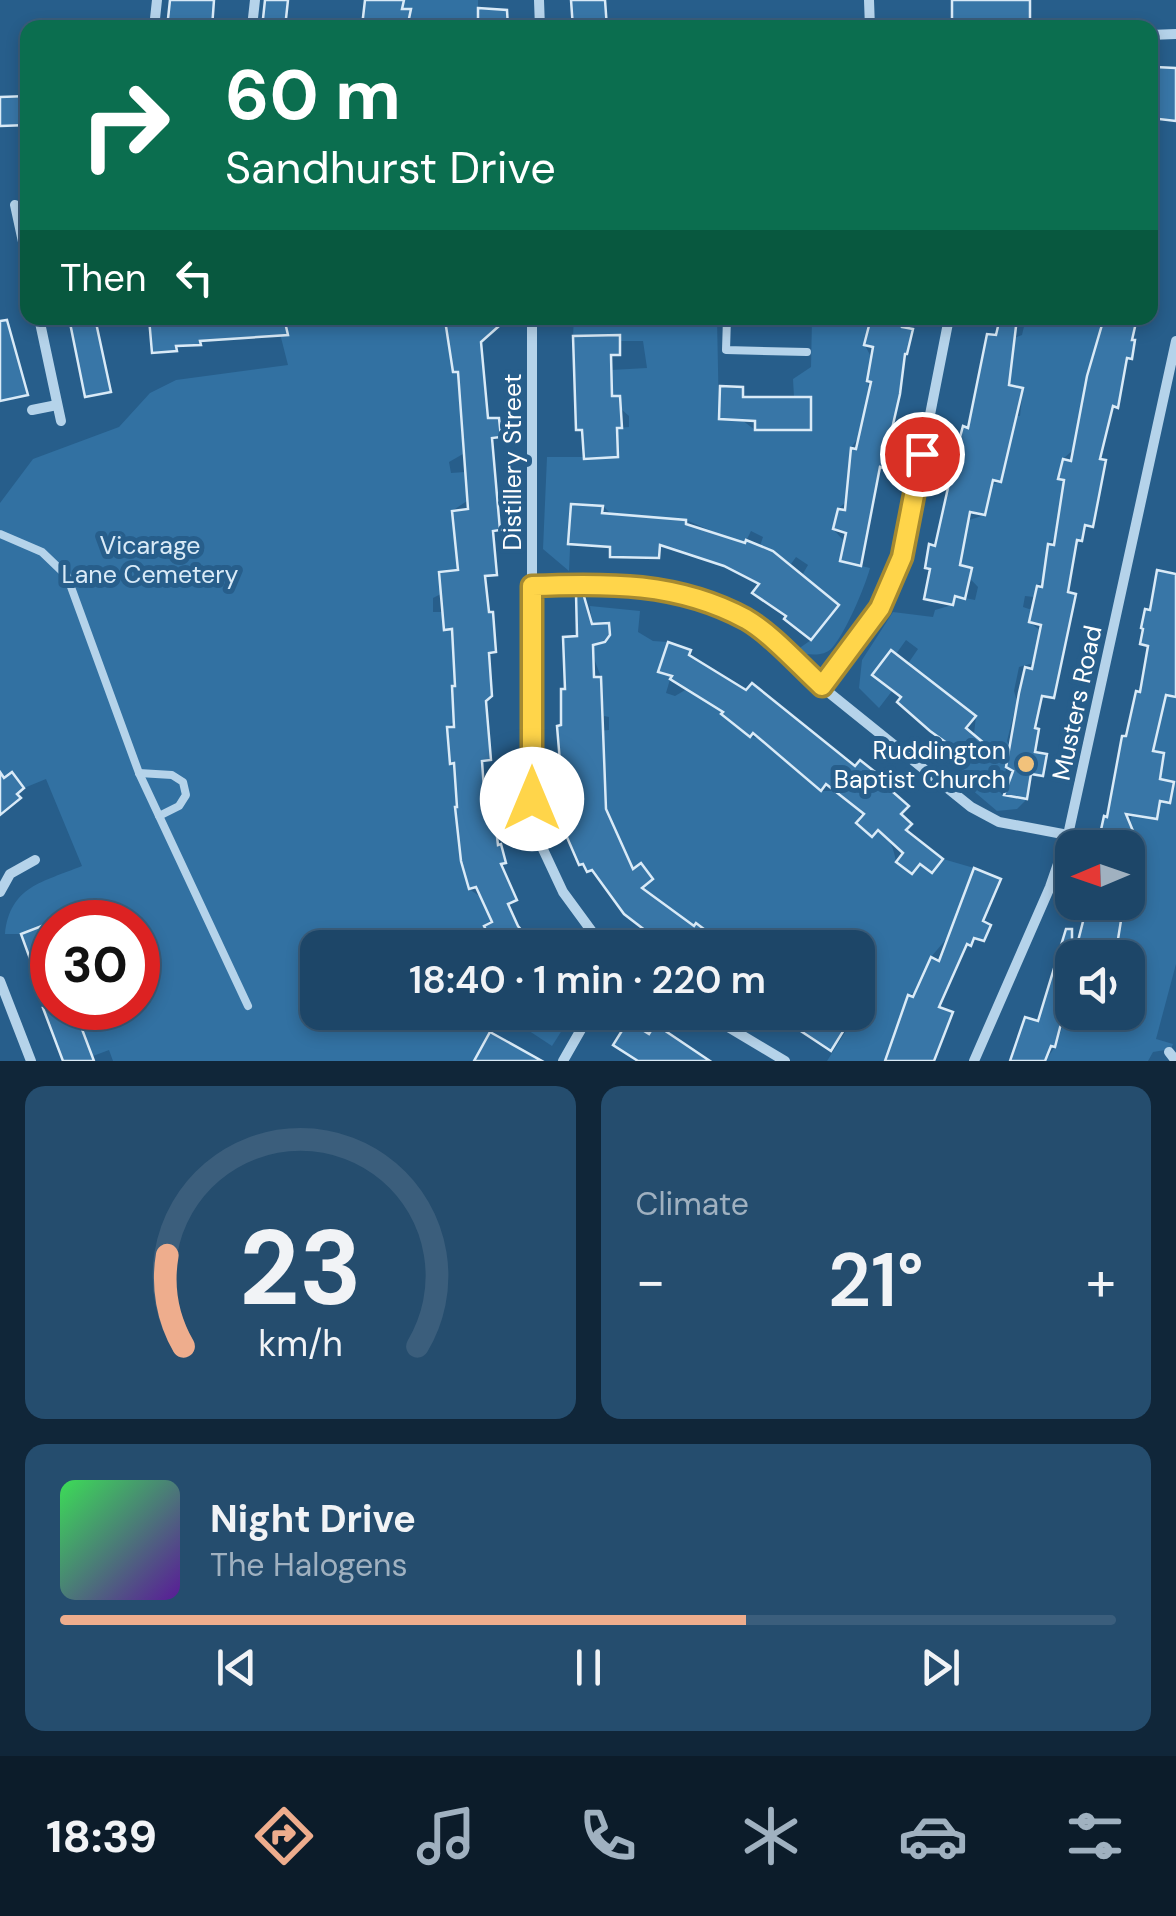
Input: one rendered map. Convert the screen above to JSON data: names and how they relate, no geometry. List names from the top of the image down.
{
  "streets": {
    "street": ["Distillery Street", "Musters Road"]
  },
  "parks": ["Vicarage Lane Cemetery"],
  "places": ["Ruddington Baptist Church"],
  "north": "left",
  "page": {
    "turn": ["60 m", "Sandhurst Drive"],
    "then": "Then",
    "limit": "30",
    "trip": "18:40 · 1 min · 220 m",
    "tile": "Climate",
    "heat": ["−", "21°", "+"],
    "song": ["Night Drive", "The Halogens"],
    "tabs": "18:39",
    "gauge": ["23", "km/h"]
  }
}
